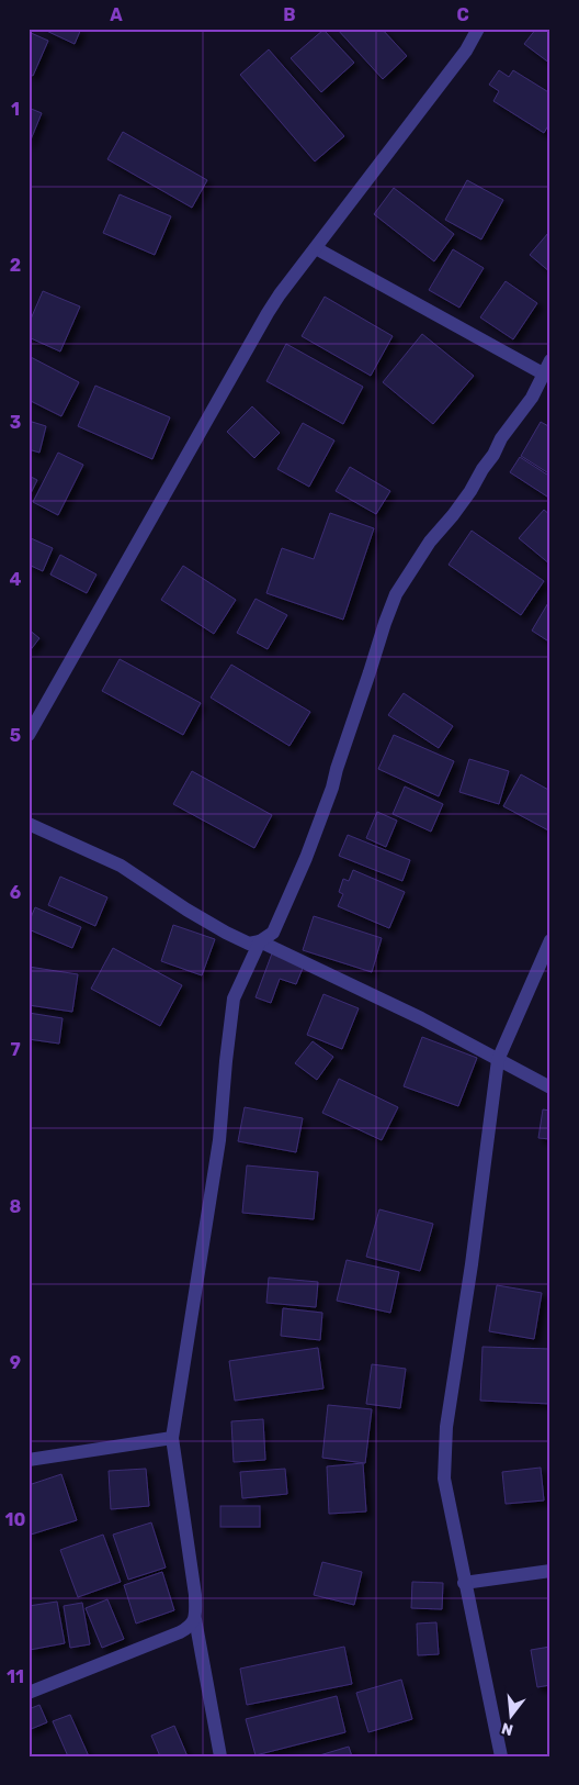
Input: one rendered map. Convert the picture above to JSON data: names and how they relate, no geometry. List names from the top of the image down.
{
  "north": "bottom",
  "grid": {
    "columns": ["A", "B", "C"],
    "rows": [
      "1",
      "2",
      "3",
      "4",
      "5",
      "6",
      "7",
      "8",
      "9",
      "10",
      "11"
    ]
  }
}
